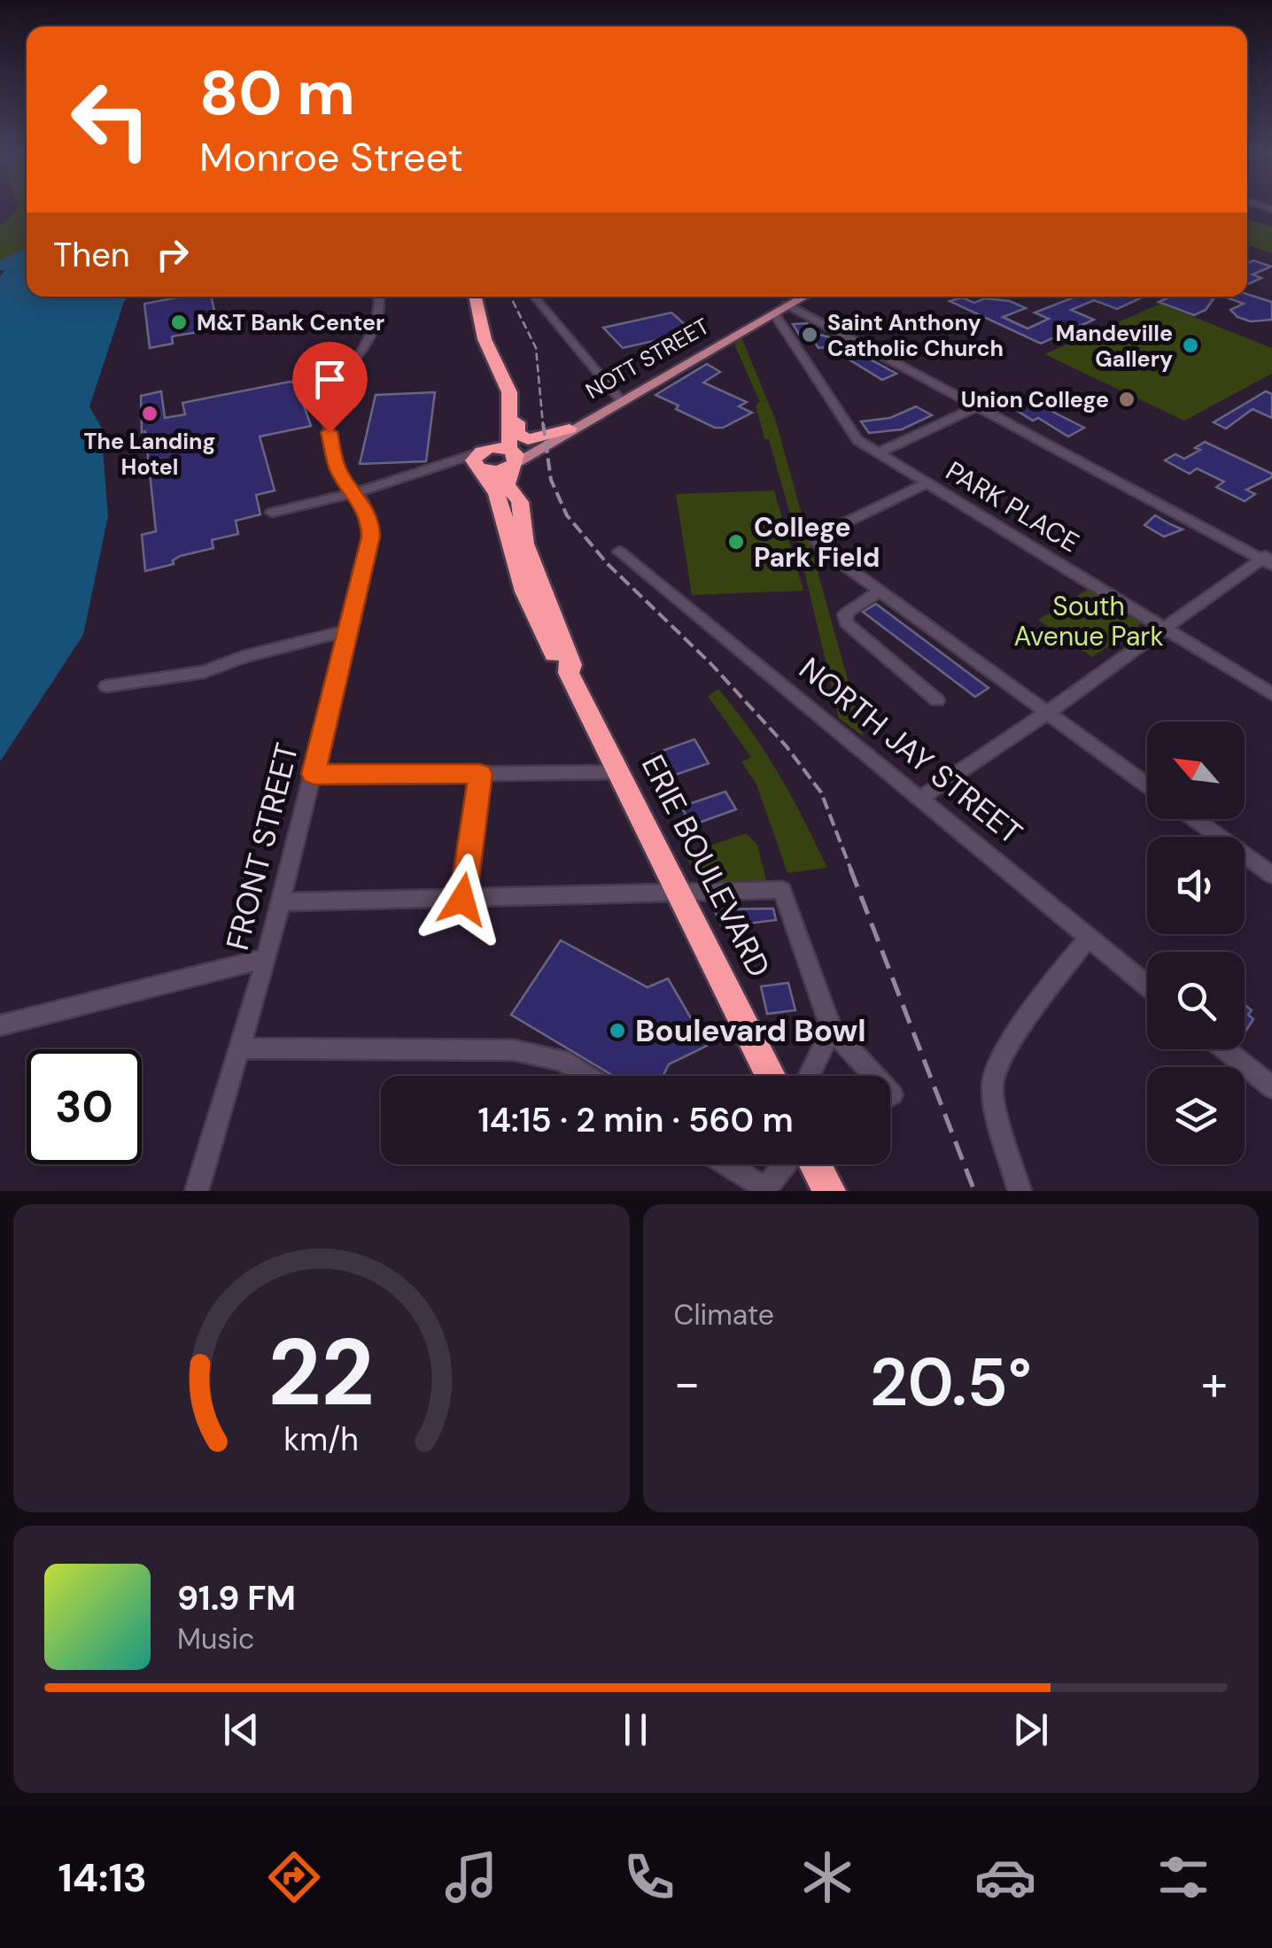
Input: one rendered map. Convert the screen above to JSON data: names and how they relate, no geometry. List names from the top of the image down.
{
  "streets": {
    "highway": ["ERIE BOULEVARD"],
    "main road": ["NOTT STREET"],
    "street": ["PARK PLACE", "NORTH JAY STREET", "FRONT STREET"]
  },
  "crossings": [
    ["NOTT STREET", "PARK PLACE"],
    ["NOTT STREET", "ERIE BOULEVARD"]
  ],
  "parks": ["South Avenue Park"],
  "places": [
    "M&T Bank Center",
    "Saint Anthony Catholic Church",
    "Mandeville Gallery",
    "Union College",
    "The Landing Hotel",
    "College Park Field",
    "Boulevard Bowl"
  ],
  "north": "top left",
  "page": {
    "turn": ["80 m", "Monroe Street"],
    "then": "Then",
    "limit": "30",
    "trip": "14:15 · 2 min · 560 m",
    "tile": "Climate",
    "heat": ["−", "20.5°", "+"],
    "song": ["91.9 FM", "Music"],
    "tabs": "14:13",
    "gauge": ["22", "km/h"]
  }
}
